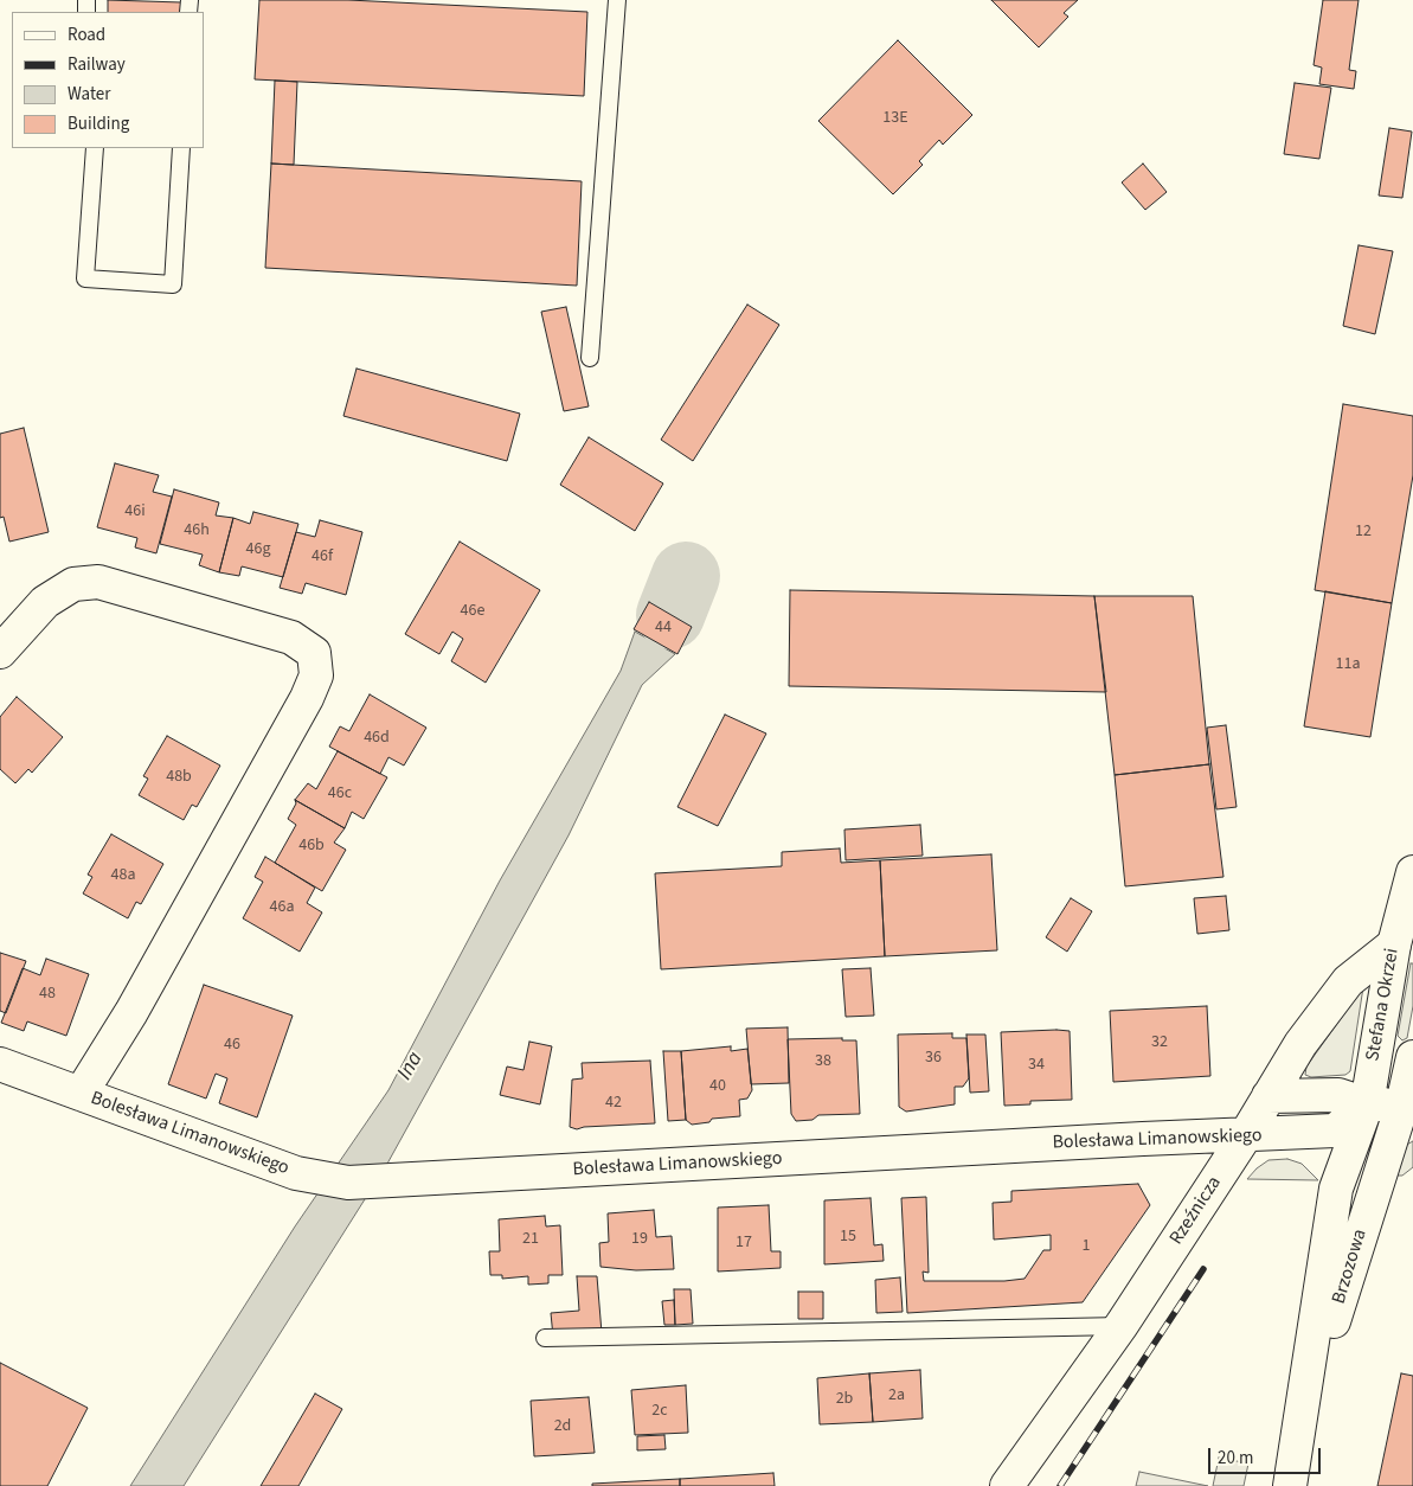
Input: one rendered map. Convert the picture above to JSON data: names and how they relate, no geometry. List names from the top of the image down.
{
  "streets": {
    "street": [
      "Stefana Okrzei",
      "Bolesława Limanowskiego",
      "Rzeźnicza",
      "Brzozowa"
    ]
  },
  "crossings": [
    ["Stefana Okrzei", "Bolesława Limanowskiego"],
    ["Stefana Okrzei", "Rzeźnicza"],
    ["Stefana Okrzei", "Brzozowa"],
    ["Bolesława Limanowskiego", "Rzeźnicza"],
    ["Bolesława Limanowskiego", "Brzozowa"]
  ],
  "water": ["Ina"],
  "house_numbers": [
    "13E",
    "46i",
    "46h",
    "12",
    "46g",
    "46f",
    "46e",
    "44",
    "11a",
    "46d",
    "48b",
    "46c",
    "46b",
    "48a",
    "46a",
    "48",
    "32",
    "46",
    "36",
    "38",
    "34",
    "40",
    "42",
    "15",
    "21",
    "19",
    "17",
    "1",
    "2a",
    "2b",
    "2c",
    "2d"
  ],
  "legend": [
    "Road",
    "Railway",
    "Water",
    "Building"
  ],
  "scale_bar": "20 m"
}
